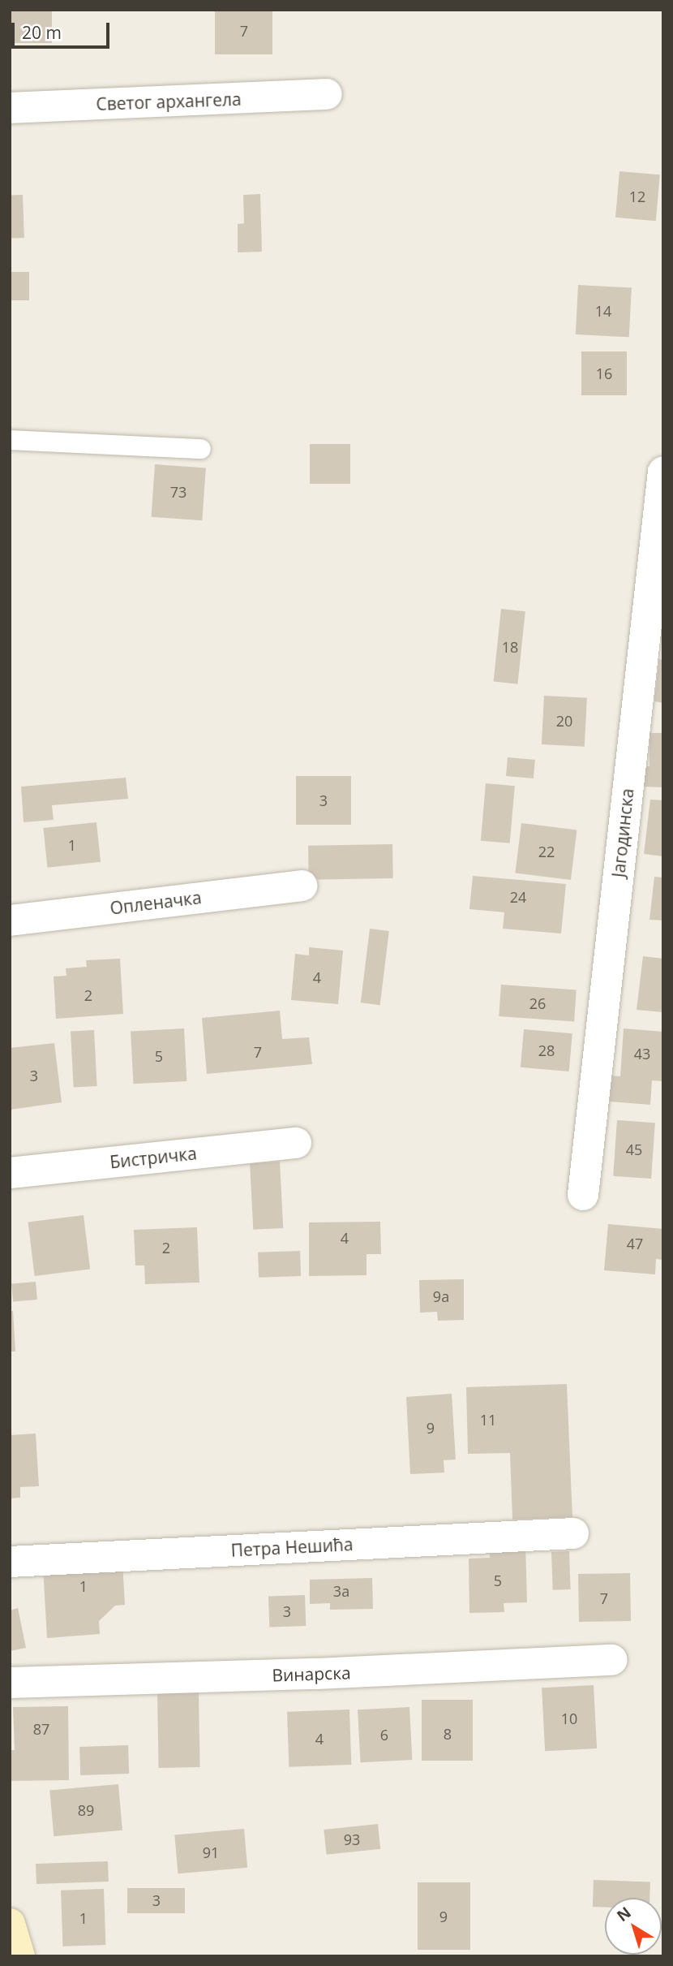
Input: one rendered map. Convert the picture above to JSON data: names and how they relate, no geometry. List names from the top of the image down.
{
  "streets": {
    "street": [
      "Светог архангела",
      "Јагодинска",
      "Опленачка",
      "Бистричка",
      "Петра Нешића",
      "Винарска"
    ]
  },
  "house_numbers": [
    "7",
    "12",
    "14",
    "16",
    "73",
    "18",
    "20",
    "3",
    "1",
    "22",
    "24",
    "4",
    "2",
    "26",
    "28",
    "7",
    "43",
    "5",
    "3",
    "45",
    "4",
    "47",
    "2",
    "9a",
    "11",
    "9",
    "5",
    "1",
    "3a",
    "7",
    "3",
    "10",
    "87",
    "8",
    "6",
    "4",
    "89",
    "93",
    "91",
    "3",
    "9",
    "1"
  ],
  "scale_bar": "20 m",
  "north": "top left"
}
